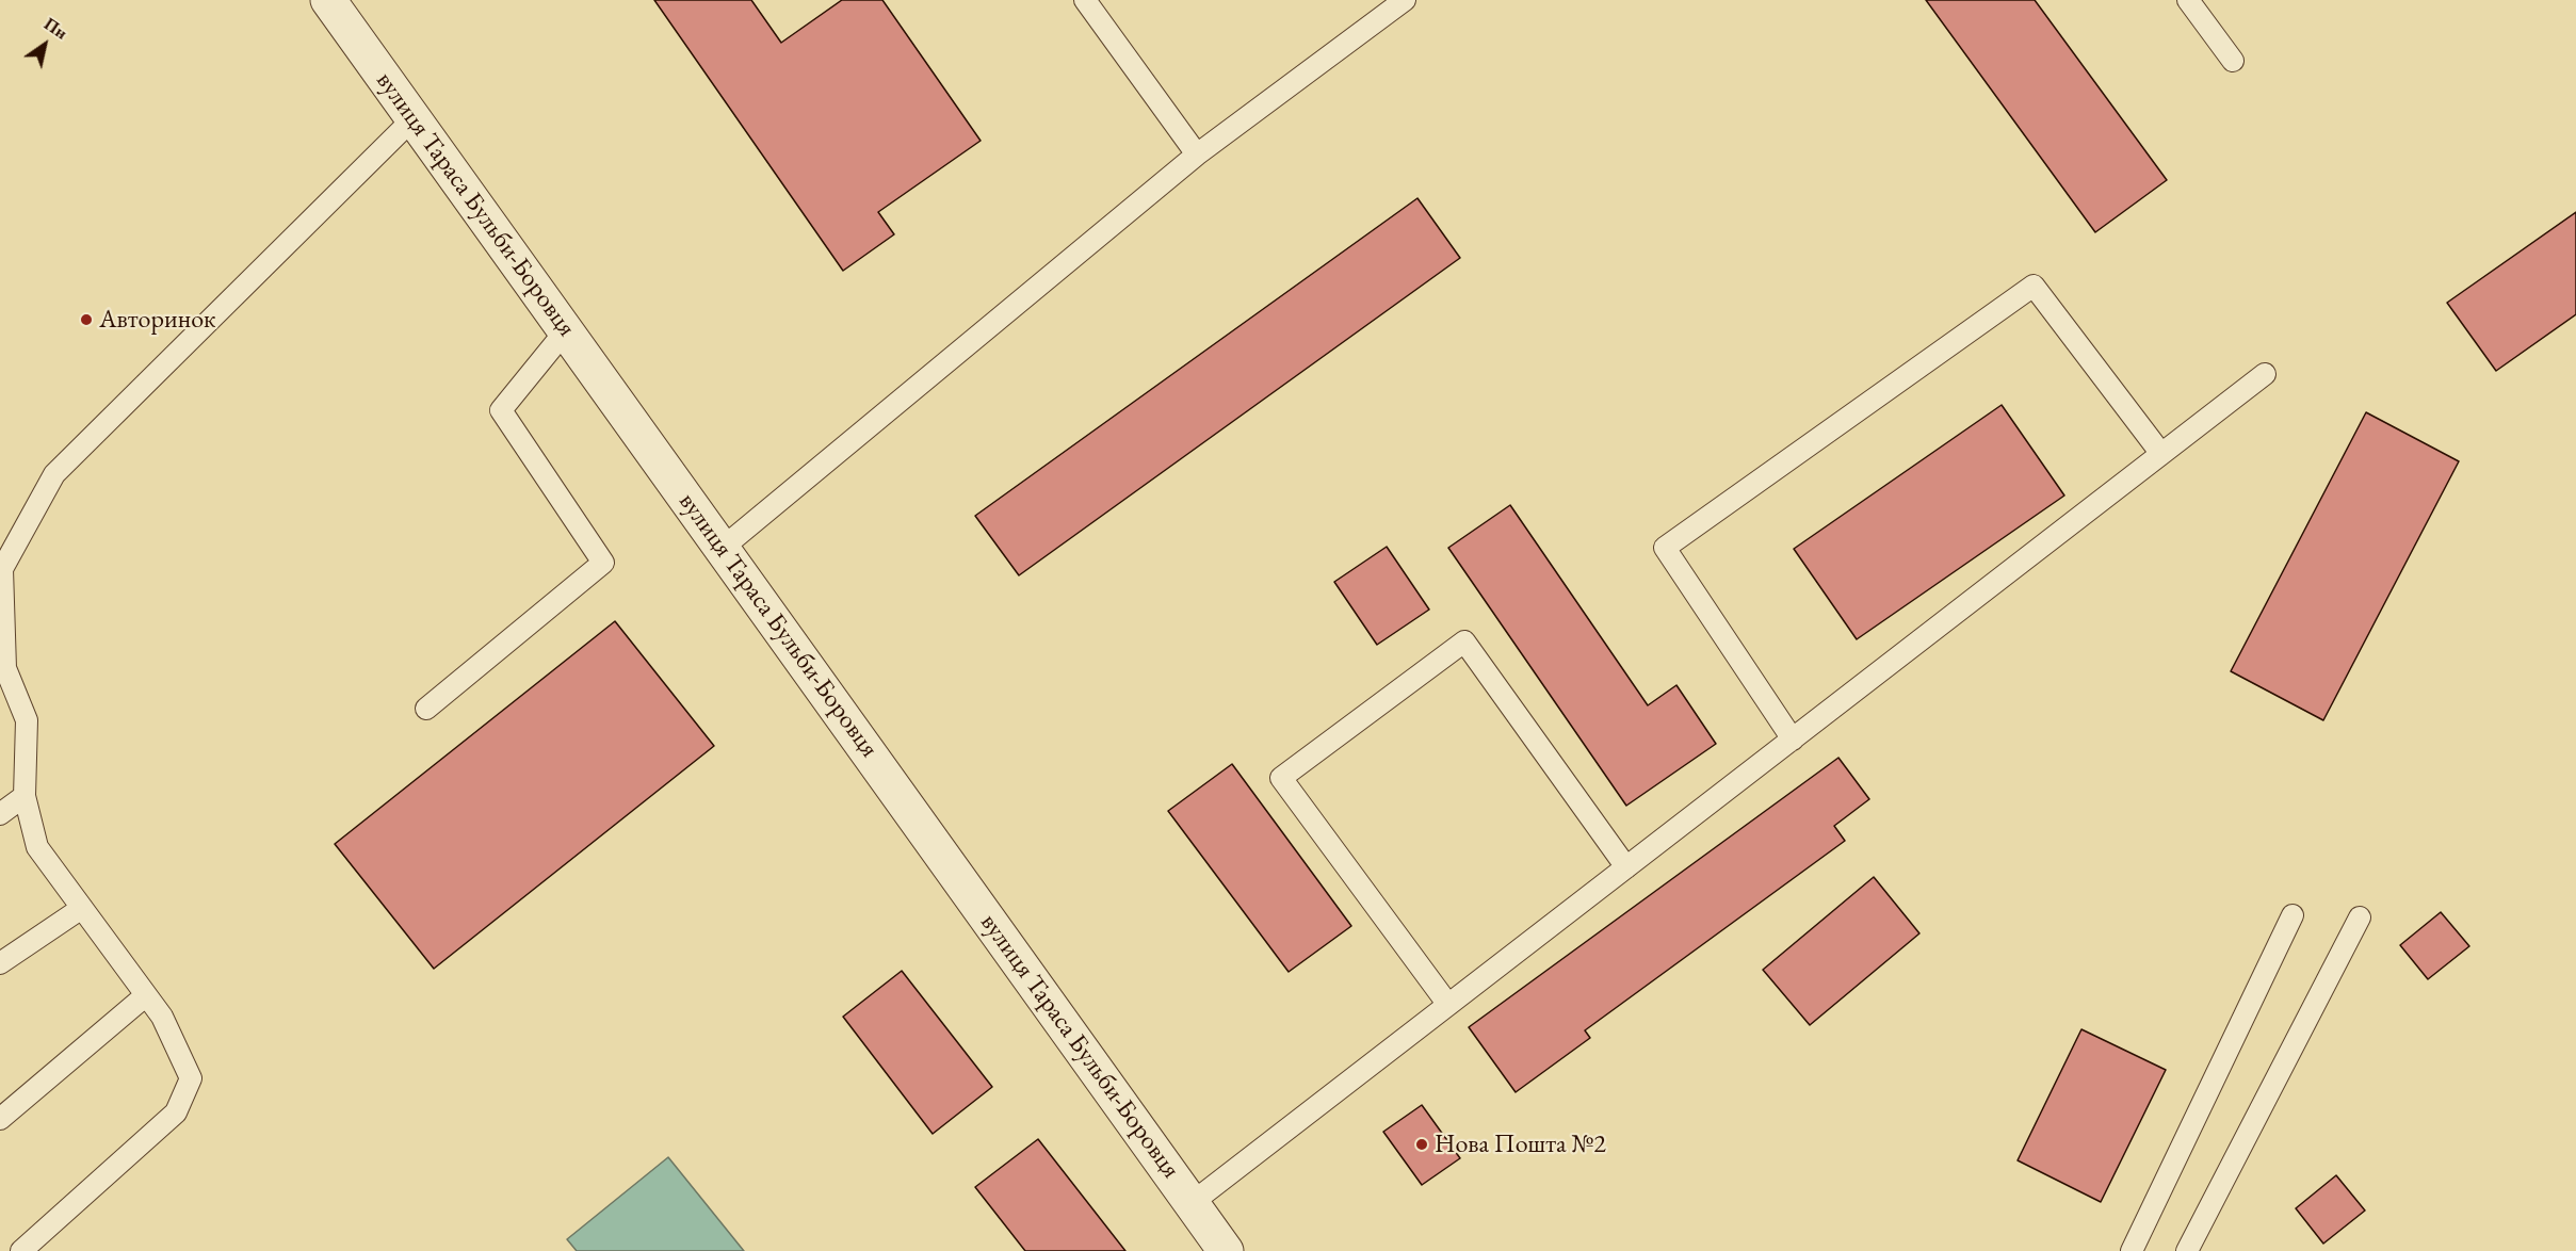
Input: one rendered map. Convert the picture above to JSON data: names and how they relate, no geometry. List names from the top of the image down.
{
  "streets": {
    "street": ["вулиця Тараса Бульби-Боровця"]
  },
  "places": ["Авторинок", "Нова Пошта №2"],
  "north": "top right"
}
